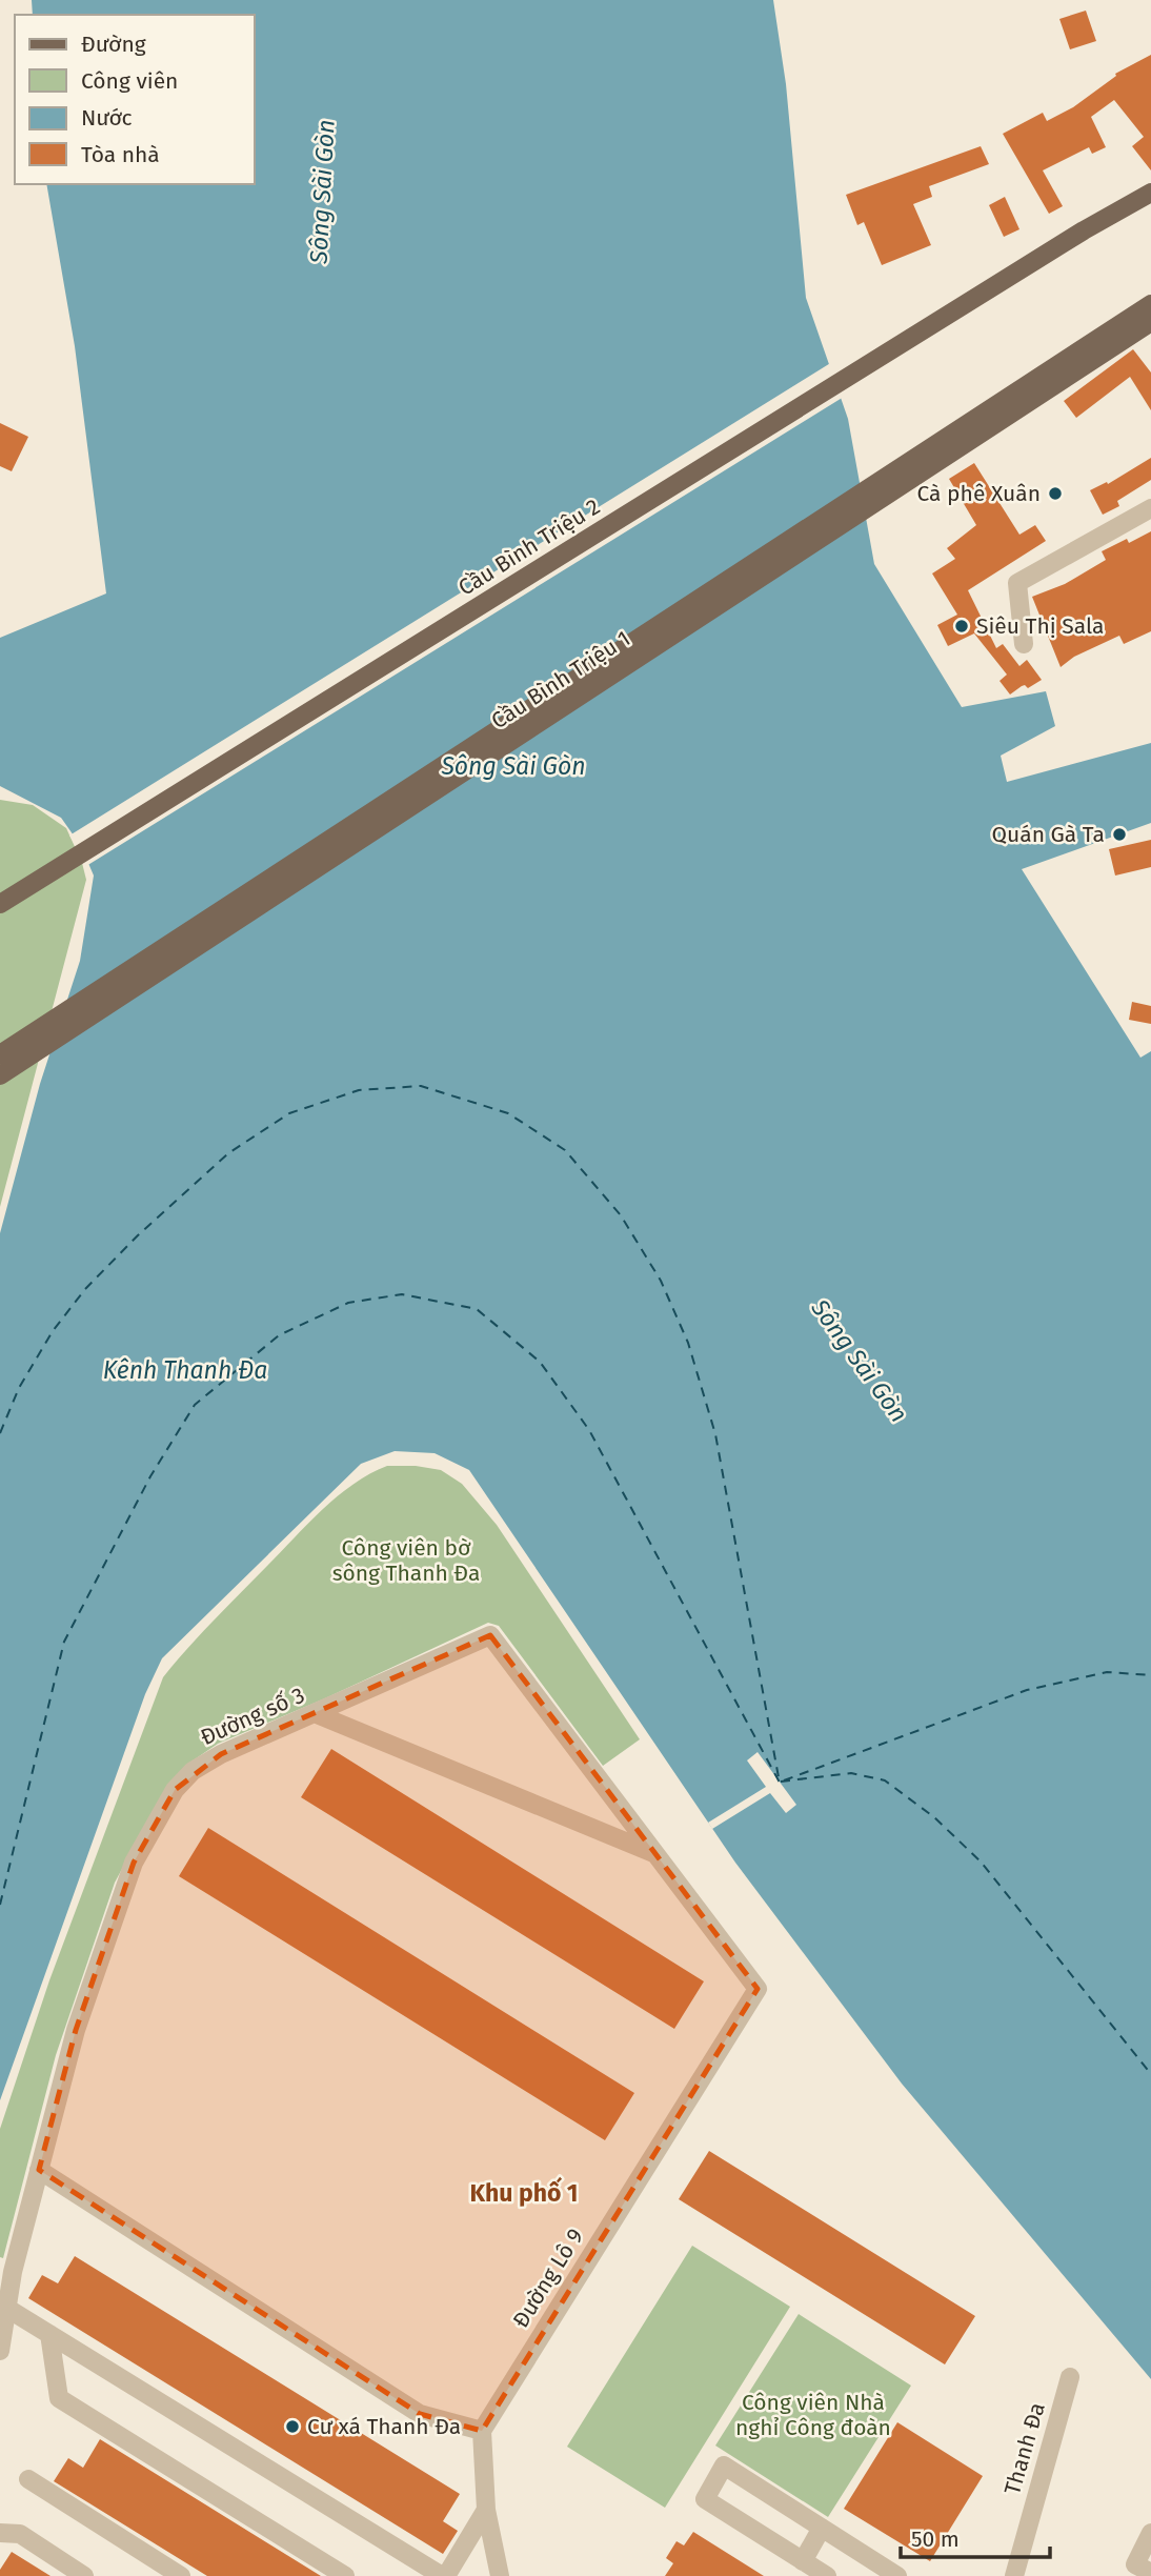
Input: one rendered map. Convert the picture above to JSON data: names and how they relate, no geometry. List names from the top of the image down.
{
  "streets": {
    "main road": ["Cầu Bình Triệu 2", "Cầu Bình Triệu 1"],
    "street": ["Đường số 3", "Đường Lô 9", "Thanh Đa"]
  },
  "crossings": [
    ["Đường số 3", "Đường Lô 9"]
  ],
  "districts": ["Khu phố 1"],
  "water": ["Sông Sài Gòn", "Kênh Thanh Đa"],
  "parks": ["Công viên bờ sông Thanh Đa", "Công viên Nhà nghỉ Công đoàn"],
  "places": [
    "Cà phê Xuân",
    "Siêu Thị Sala",
    "Quán Gà Ta",
    "Cư xá Thanh Đa"
  ],
  "legend": [
    "Đường",
    "Công viên",
    "Nước",
    "Tòa nhà"
  ],
  "scale_bar": "50 m"
}
